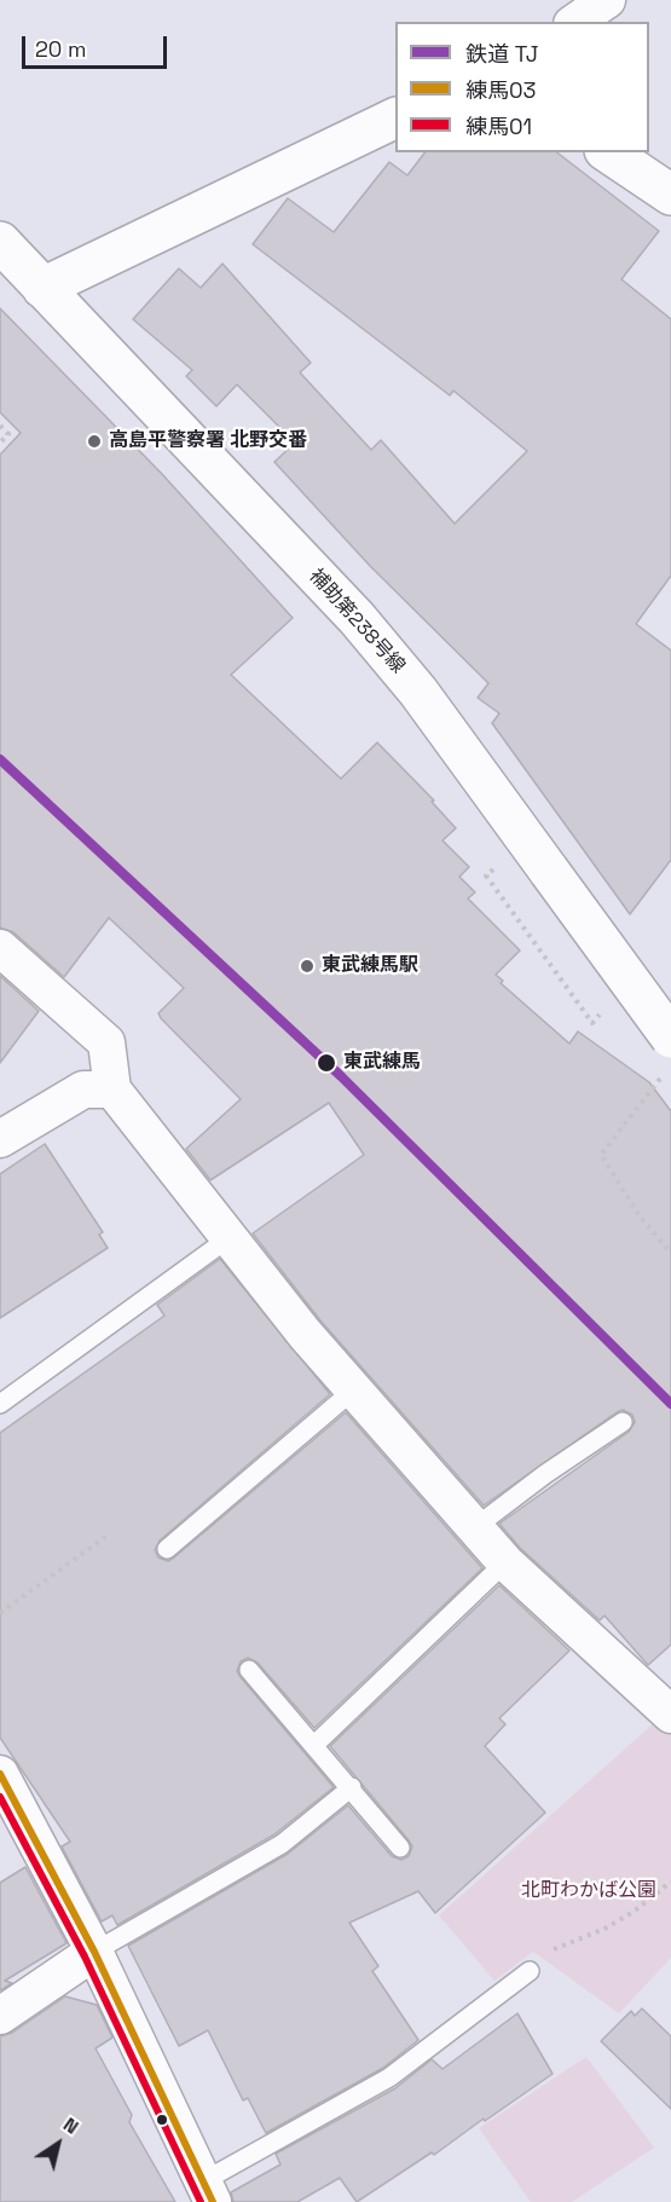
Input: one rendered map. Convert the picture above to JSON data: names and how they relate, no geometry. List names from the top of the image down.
{
  "streets": {
    "street": ["補助第238号線"]
  },
  "parks": ["北町わかば公園"],
  "places": ["高島平警察署 北野交番", "東武練馬駅", "東武練馬"],
  "lines": ["rail line TJ", "transit line 練馬03", "transit line 練馬01"],
  "legend": ["鉄道 TJ", "練馬03", "練馬01"],
  "scale_bar": "20 m",
  "north": "top right"
}
